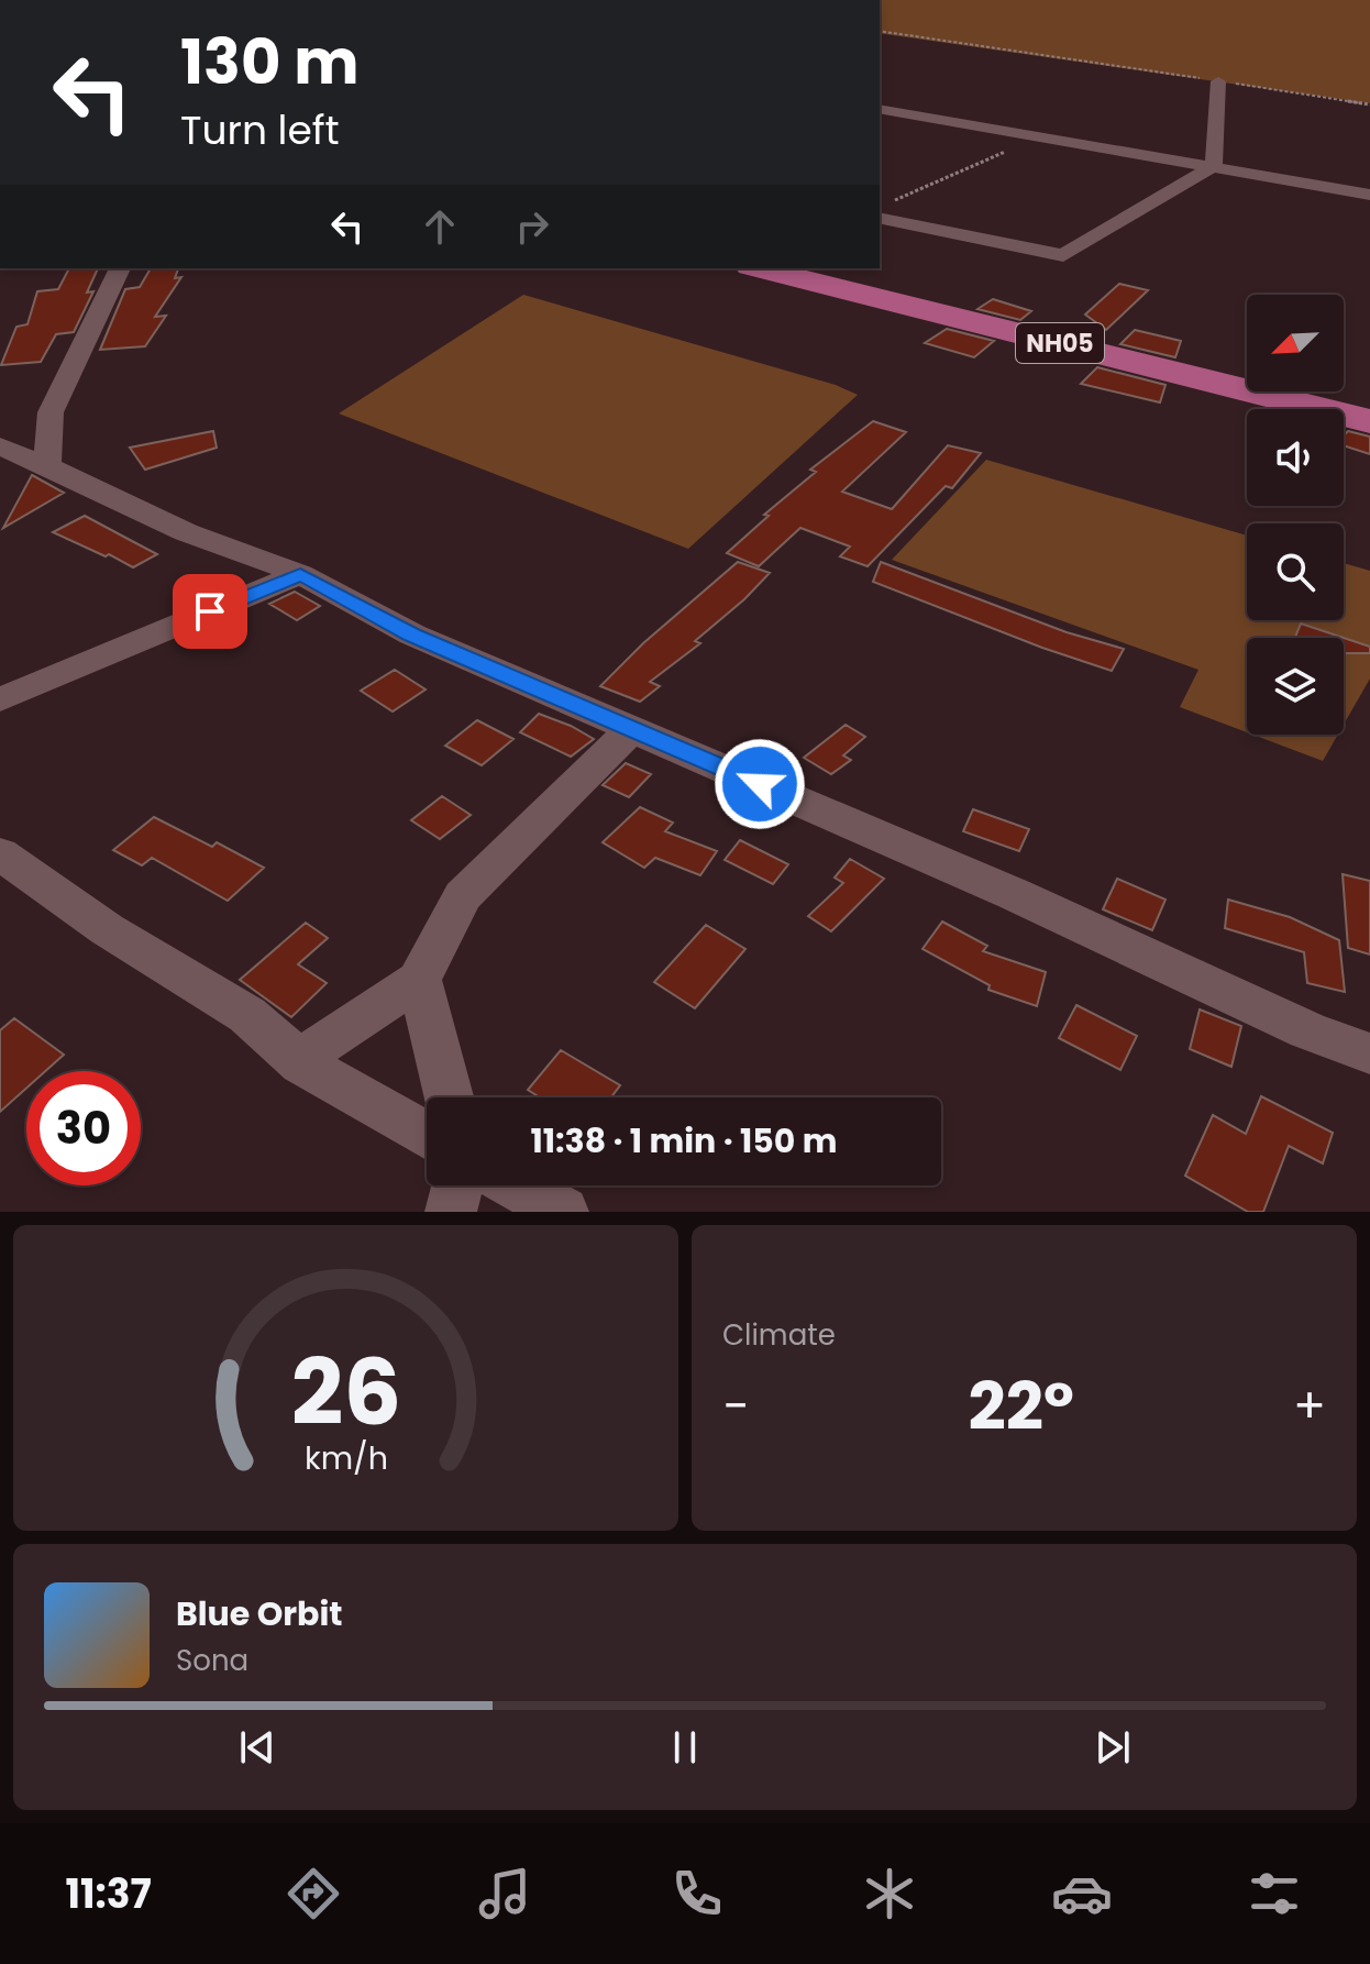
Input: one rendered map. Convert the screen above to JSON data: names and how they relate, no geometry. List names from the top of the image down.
{
  "streets": {
    "main road": ["NH05"]
  },
  "north": "bottom left",
  "page": {
    "turn": ["130 m", "Turn left"],
    "limit": "30",
    "trip": "11:38 · 1 min · 150 m",
    "tile": "Climate",
    "heat": ["−", "22°", "+"],
    "song": ["Blue Orbit", "Sona"],
    "tabs": "11:37",
    "gauge": ["26", "km/h"]
  }
}
